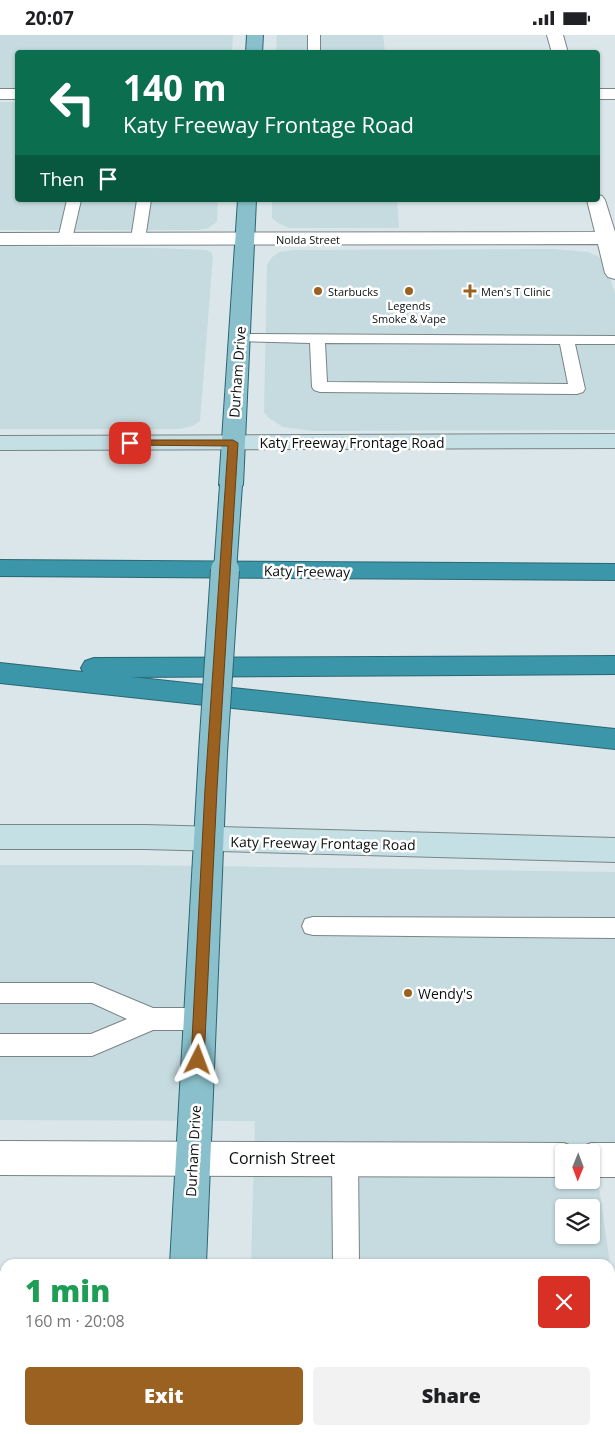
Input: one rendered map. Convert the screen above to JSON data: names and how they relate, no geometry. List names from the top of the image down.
{
  "streets": {
    "highway": ["Katy Freeway"],
    "main road": ["Durham Drive", "Katy Freeway Frontage Road"],
    "street": ["Nolda Street", "Cornish Street"]
  },
  "crossings": [
    ["Nolda Street", "Durham Drive"],
    ["Durham Drive", "Katy Freeway Frontage Road"],
    ["Durham Drive", "Cornish Street"]
  ],
  "places": {
    "other": ["Starbucks", "Legends Smoke & Vape", "Wendy's"],
    "health": ["Men's T Clinic"]
  },
  "north": "bottom",
  "page": {
    "status": "20:07",
    "turn": ["140 m", "Katy Freeway Frontage Road"],
    "then": "Then",
    "heading": ["1 min", "160 m · 20:08"],
    "buttons": ["Exit", "Share"]
  }
}
